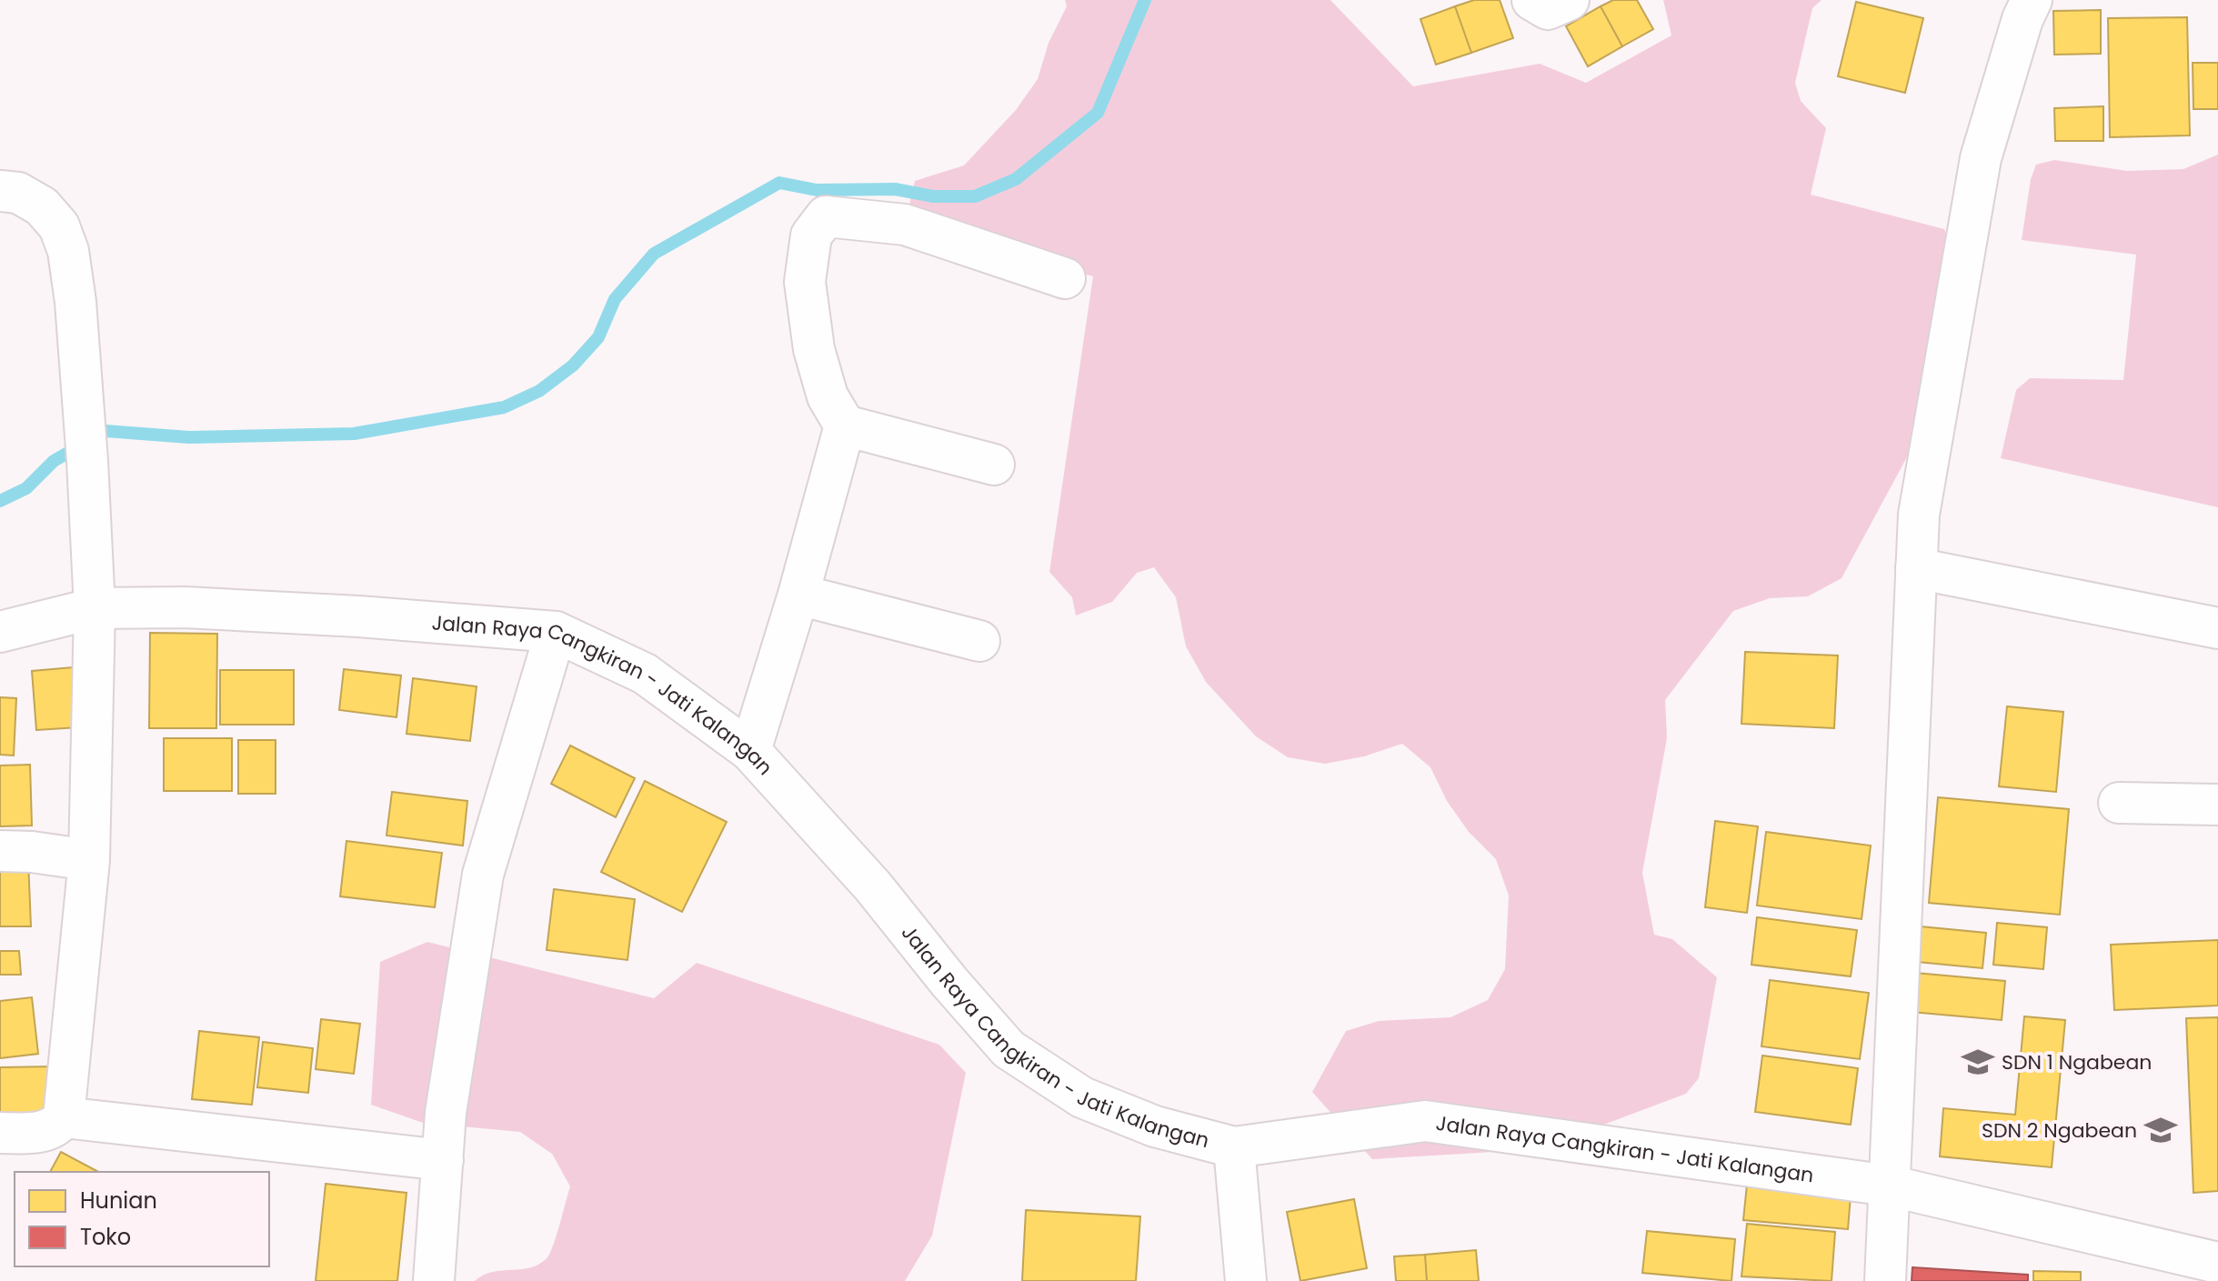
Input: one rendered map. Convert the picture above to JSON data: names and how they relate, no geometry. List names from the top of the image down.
{
  "streets": {
    "street": ["Jalan Raya Cangkiran - Jati Kalangan"]
  },
  "places": {
    "school or university": ["SDN 1 Ngabean", "SDN 2 Ngabean"]
  },
  "legend": ["Hunian", "Toko"]
}
